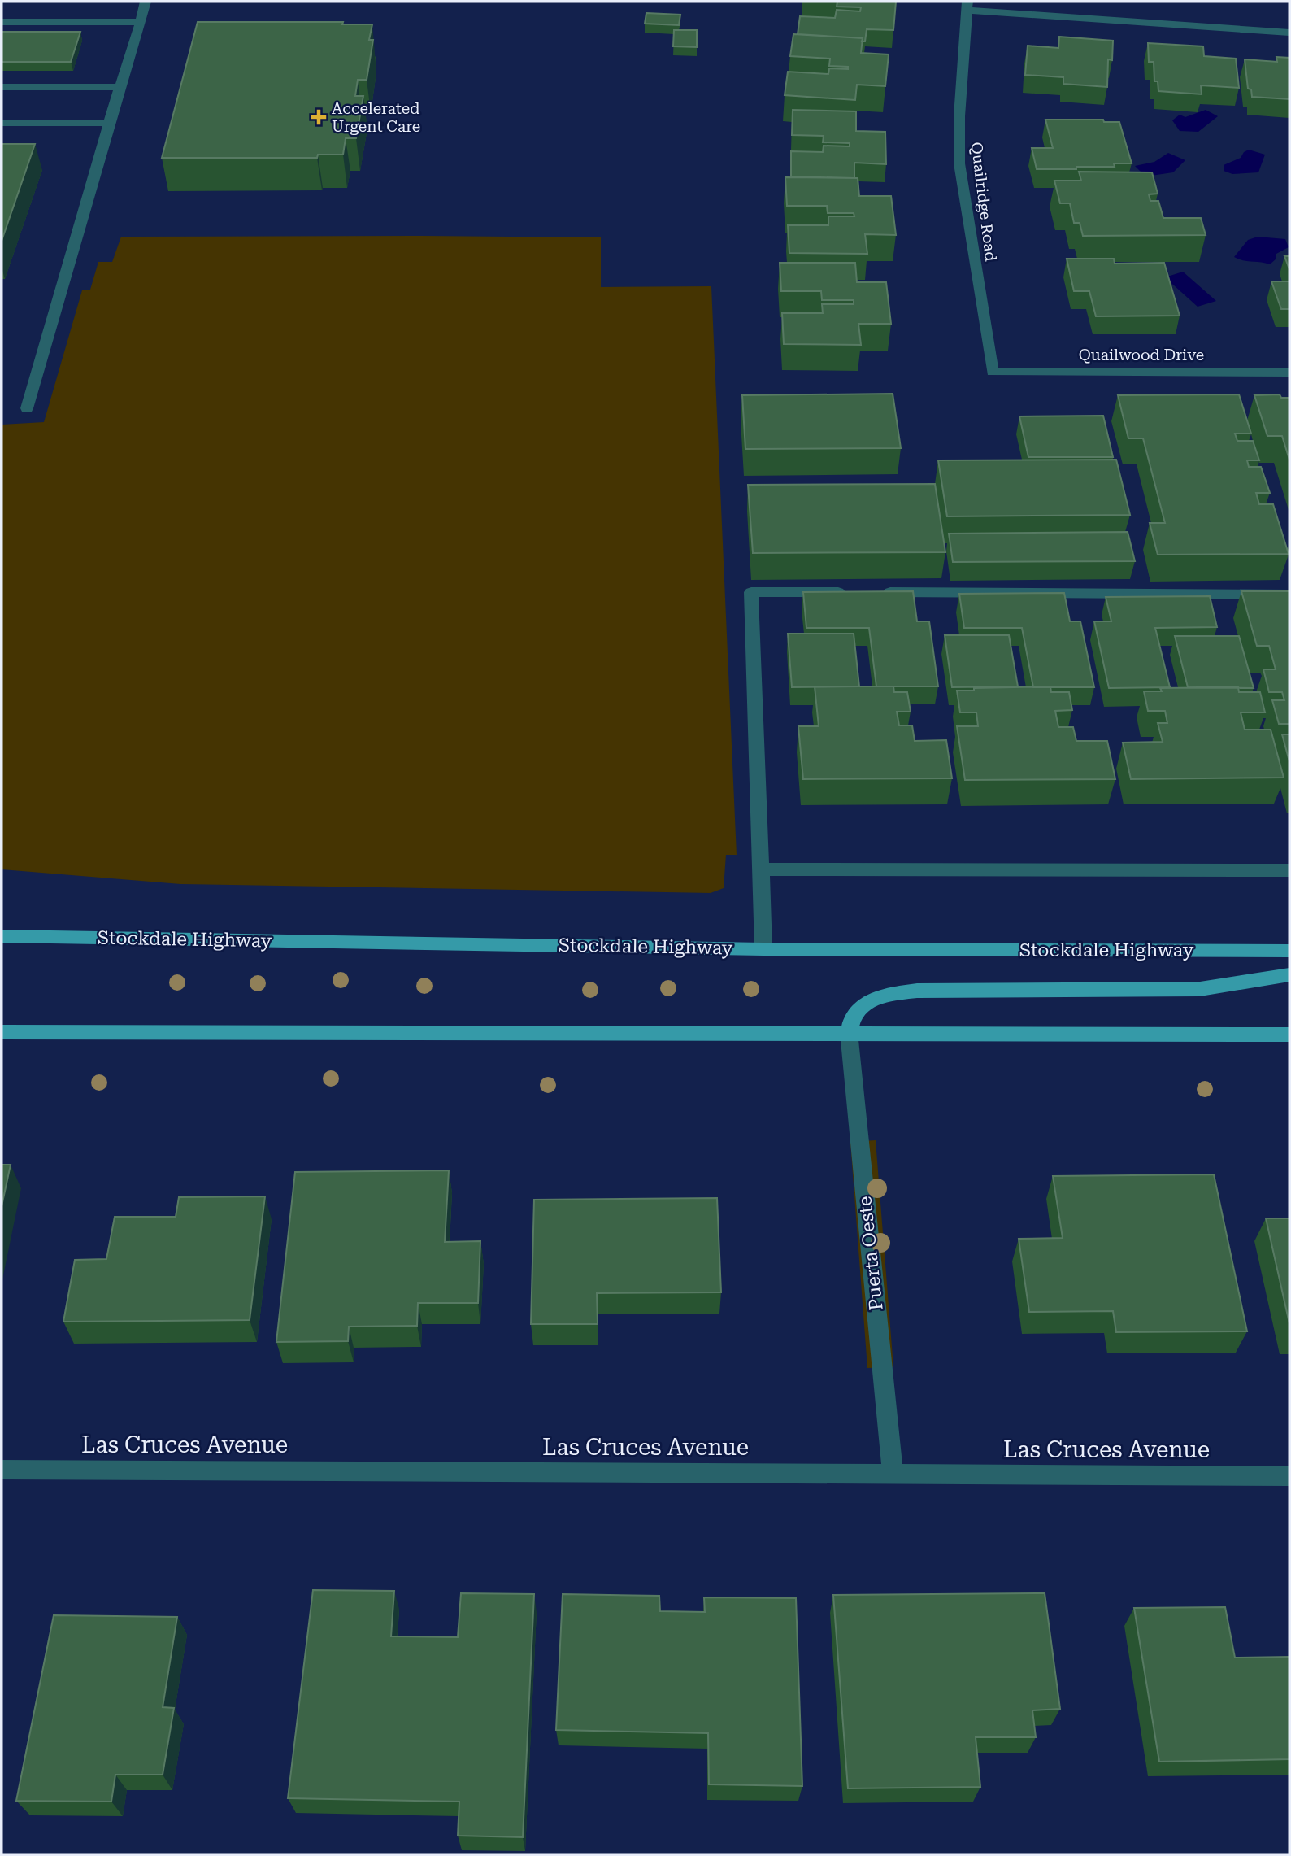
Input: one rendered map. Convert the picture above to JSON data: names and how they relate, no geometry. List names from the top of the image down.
{
  "streets": {
    "main road": ["Stockdale Highway"],
    "street": [
      "Quailridge Road",
      "Quailwood Drive",
      "Puerta Oeste",
      "Las Cruces Avenue"
    ]
  },
  "crossings": [
    ["Quailridge Road", "Quailwood Drive"],
    ["Puerta Oeste", "Las Cruces Avenue"]
  ],
  "places": {
    "health": ["Accelerated Urgent Care"]
  }
}
